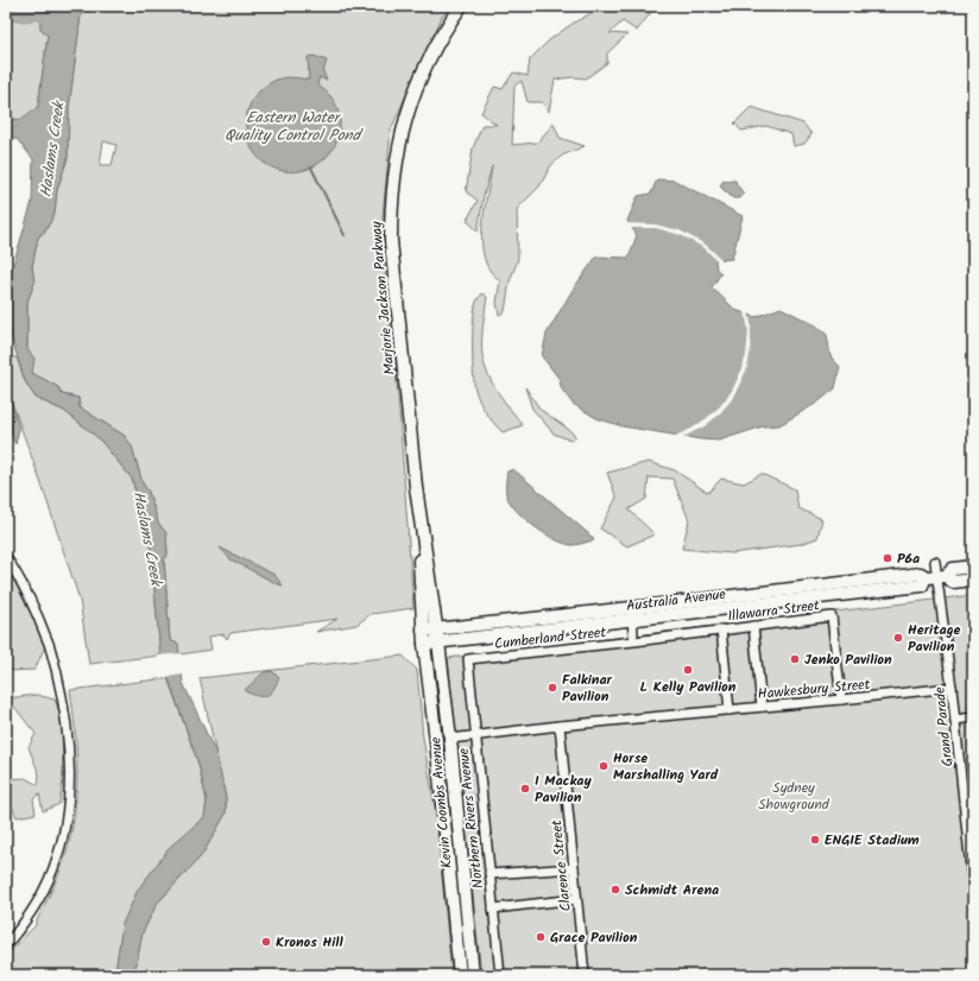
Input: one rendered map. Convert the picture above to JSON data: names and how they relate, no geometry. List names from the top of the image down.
{
  "streets": {
    "main road": ["Marjorie Jackson Parkway", "Australia Avenue", "Kevin Coombs Avenue"],
    "street": [
      "Illawarra Street",
      "Cumberland Street",
      "Hawkesbury Street",
      "Grand Parade",
      "Northern Rivers Avenue",
      "Clarence Street"
    ]
  },
  "crossings": [
    ["Marjorie Jackson Parkway", "Australia Avenue"],
    ["Marjorie Jackson Parkway", "Kevin Coombs Avenue"],
    ["Australia Avenue", "Grand Parade"],
    ["Australia Avenue", "Kevin Coombs Avenue"],
    ["Illawarra Street", "Cumberland Street"],
    ["Illawarra Street", "Hawkesbury Street"],
    ["Cumberland Street", "Northern Rivers Avenue"],
    ["Hawkesbury Street", "Grand Parade"],
    ["Hawkesbury Street", "Kevin Coombs Avenue"],
    ["Hawkesbury Street", "Northern Rivers Avenue"],
    ["Hawkesbury Street", "Clarence Street"]
  ],
  "water": ["Eastern Water Quality Control Pond", "Haslams Creek"],
  "parks": ["Sydney Showground"],
  "places": [
    "P6a",
    "Heritage Pavilion",
    "Jenko Pavilion",
    "L Kelly Pavilion",
    "Falkinar Pavilion",
    "Horse Marshalling Yard",
    "I Mackay Pavilion",
    "ENGIE Stadium",
    "Schmidt Arena",
    "Grace Pavilion",
    "Kronos Hill"
  ]
}
